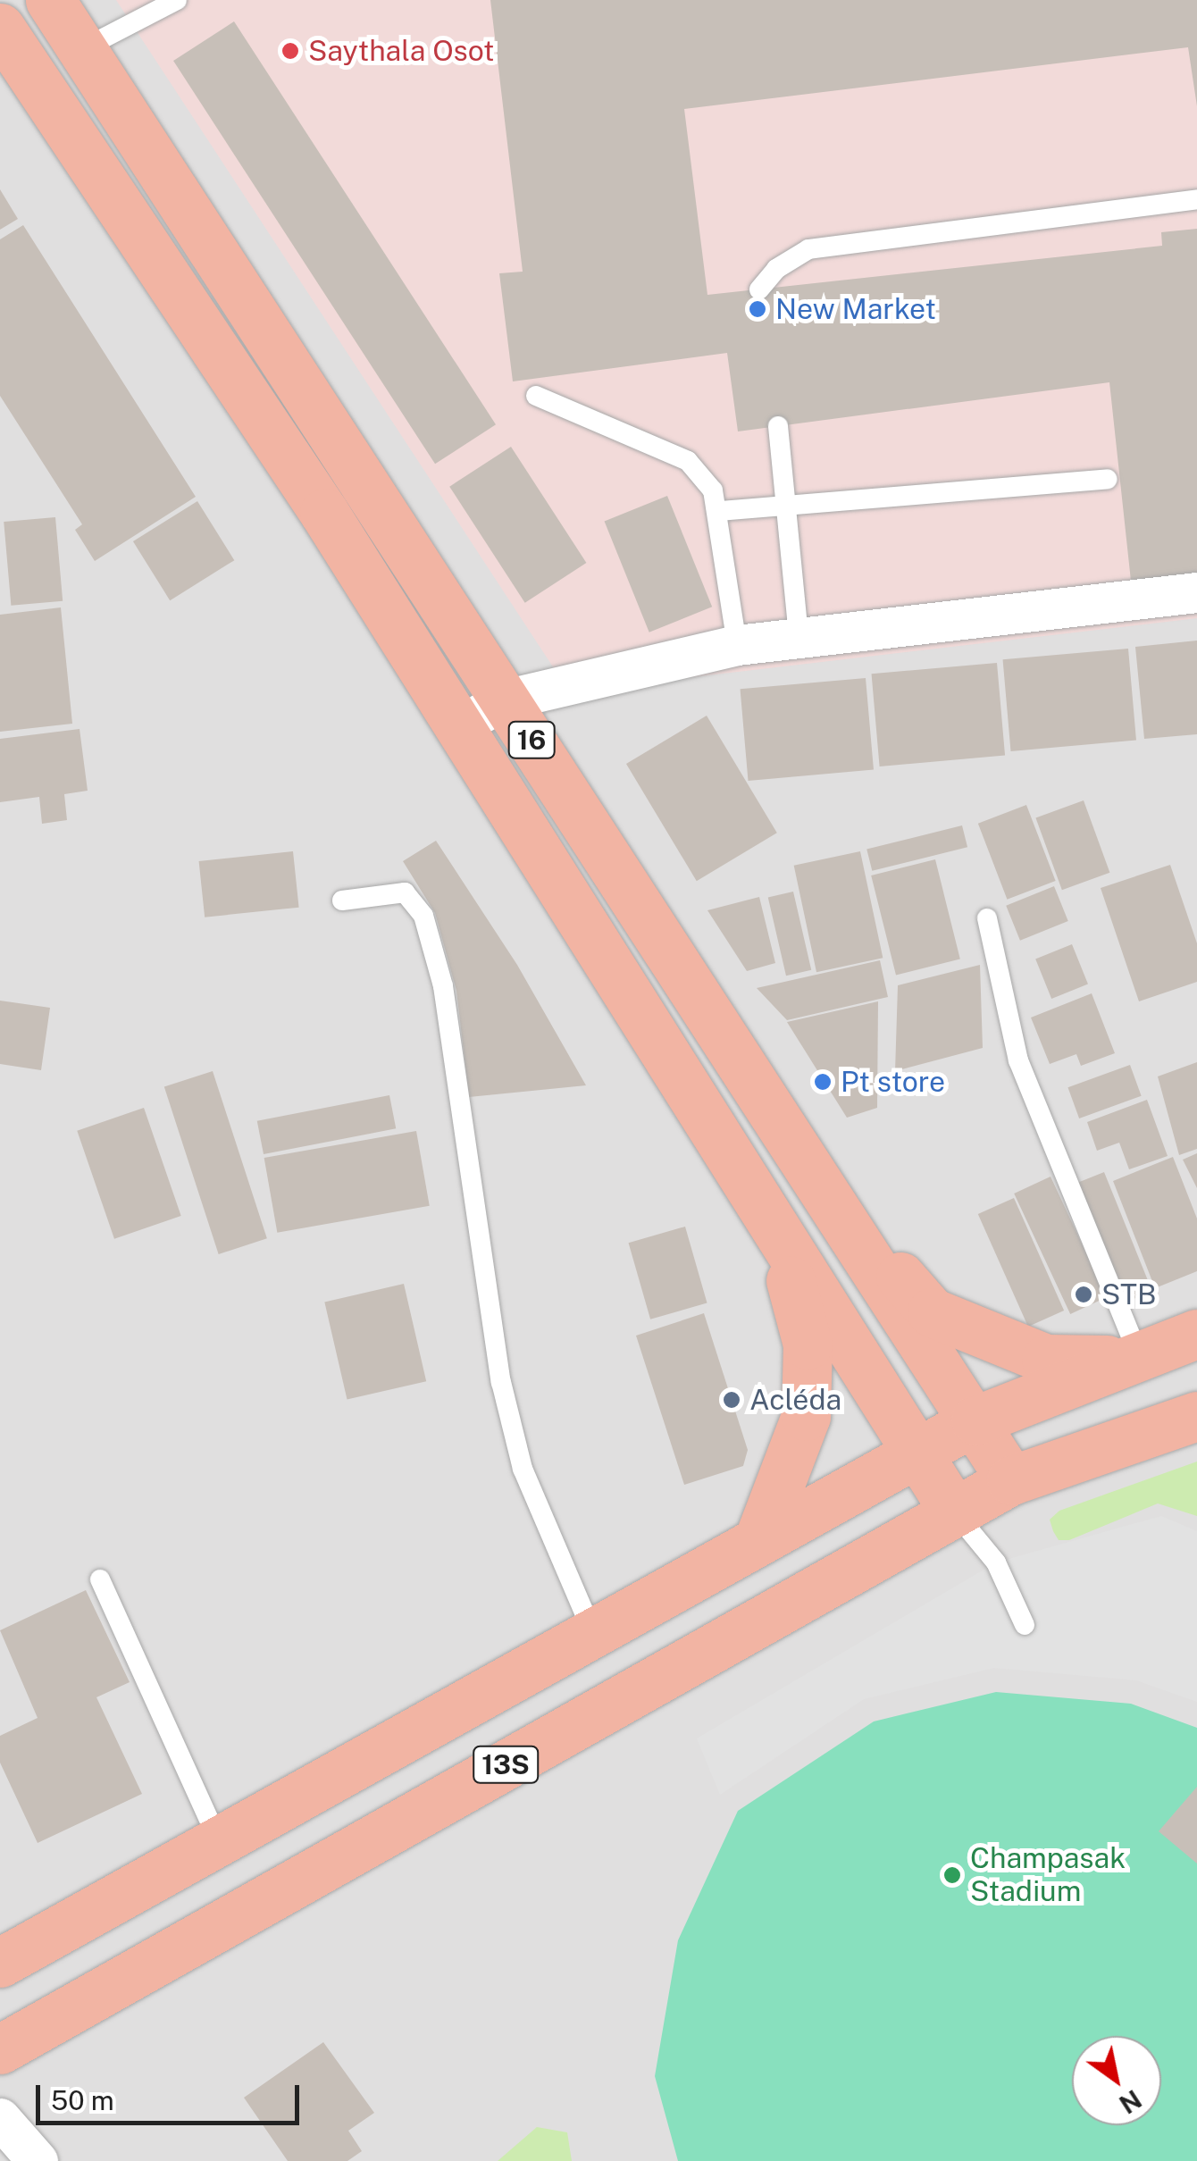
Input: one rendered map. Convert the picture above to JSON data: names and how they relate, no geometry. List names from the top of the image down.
{
  "streets": {
    "highway": ["16", "13S"]
  },
  "crossings": [
    ["16", "13S"]
  ],
  "places": [
    "Saythala Osot",
    "New Market",
    "Pt store",
    "STB",
    "Acléda",
    "Champasak Stadium"
  ],
  "scale_bar": "50 m",
  "north": "bottom right"
}
